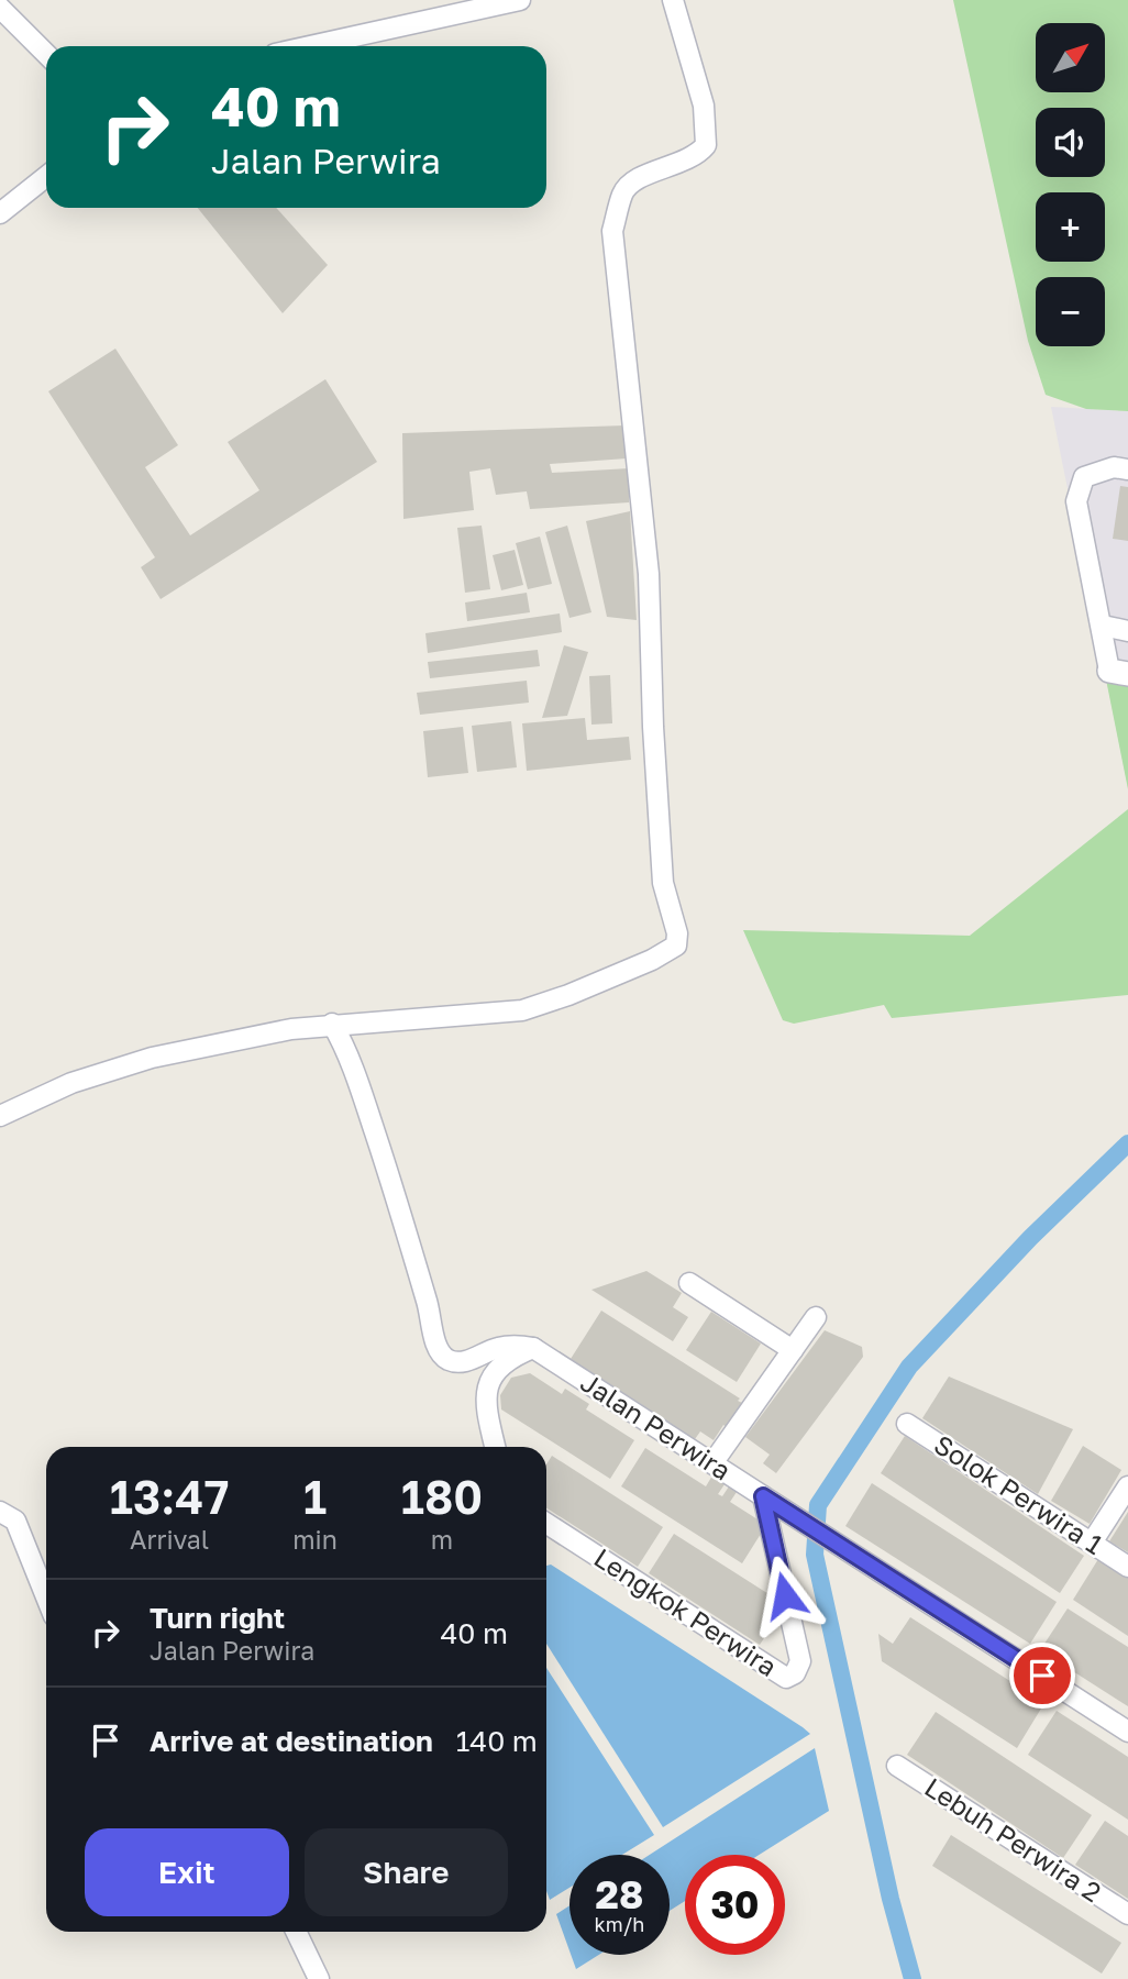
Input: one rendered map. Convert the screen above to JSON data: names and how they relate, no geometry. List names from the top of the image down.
{
  "streets": {
    "street": [
      "Jalan Perwira",
      "Solok Perwira 1",
      "Lengkok Perwira",
      "Lebuh Perwira 2"
    ]
  },
  "crossings": [
    ["Jalan Perwira", "Lengkok Perwira"]
  ],
  "north": "top right",
  "page": {
    "map_buttons": ["+", "−"],
    "turn": ["40 m", "Jalan Perwira"],
    "eta": [
      "13:47",
      "Arrival",
      "1",
      "min",
      "180",
      "m"
    ],
    "list": [
      {
        "name": "Turn right",
        "note": "Jalan Perwira",
        "value": "40 m"
      },
      {
        "name": "Arrive at destination",
        "value": "140 m"
      }
    ],
    "buttons": ["Exit", "Share"],
    "speed": "28 km/h",
    "limit": "30"
  }
}
